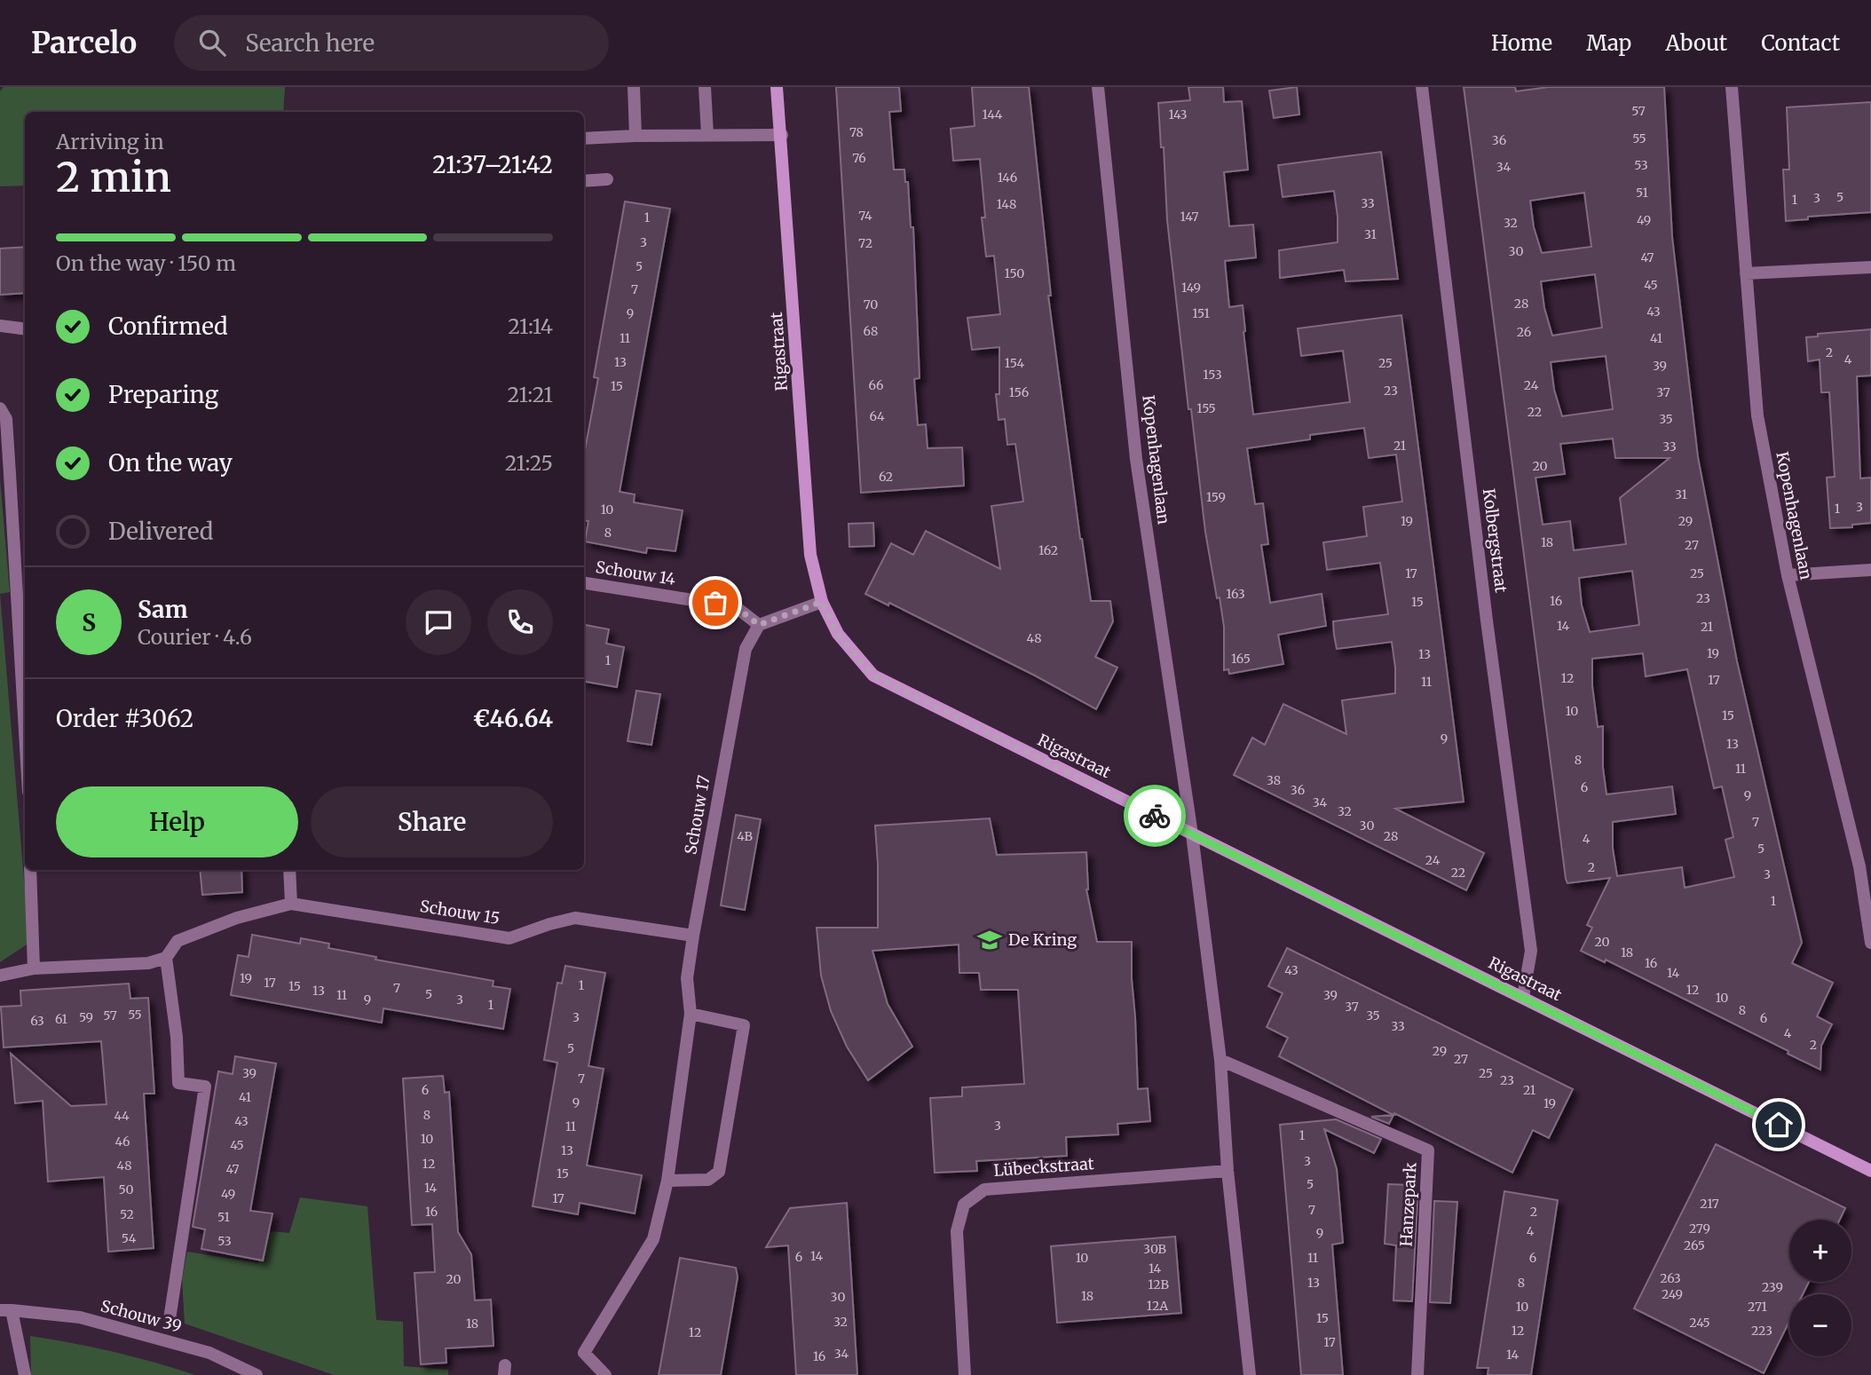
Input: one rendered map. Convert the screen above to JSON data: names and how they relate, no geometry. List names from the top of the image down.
{
  "streets": {
    "street": [
      "Rigastraat",
      "Kopenhagenlaan",
      "Kolbergstraat",
      "Schouw 14",
      "Schouw 17",
      "Schouw 15",
      "Lübeckstraat",
      "Hanzepark",
      "Schouw 39"
    ]
  },
  "crossings": [
    ["Rigastraat", "Kopenhagenlaan"],
    ["Rigastraat", "Kolbergstraat"],
    ["Schouw 14", "Schouw 17"],
    ["Schouw 17", "Schouw 15"]
  ],
  "places": {
    "school or university": ["De Kring"]
  },
  "house_numbers": [
    "57",
    "144",
    "143",
    "78",
    "55",
    "36",
    "76",
    "53",
    "34",
    "146",
    "51",
    "5",
    "3",
    "1",
    "33",
    "148",
    "74",
    "147",
    "1",
    "49",
    "32",
    "31",
    "3",
    "72",
    "30",
    "47",
    "5",
    "150",
    "45",
    "149",
    "7",
    "28",
    "70",
    "43",
    "9",
    "151",
    "68",
    "26",
    "11",
    "41",
    "2",
    "4",
    "13",
    "154",
    "25",
    "39",
    "153",
    "66",
    "24",
    "15",
    "23",
    "156",
    "37",
    "155",
    "22",
    "64",
    "35",
    "21",
    "33",
    "20",
    "62",
    "31",
    "159",
    "3",
    "1",
    "10",
    "19",
    "29",
    "8",
    "18",
    "27",
    "162",
    "17",
    "25",
    "163",
    "23",
    "16",
    "15",
    "14",
    "21",
    "48",
    "19",
    "13",
    "165",
    "1",
    "12",
    "17",
    "11",
    "10",
    "15",
    "9",
    "13",
    "8",
    "11",
    "38",
    "6",
    "36",
    "9",
    "34",
    "32",
    "7",
    "30",
    "4B",
    "28",
    "4",
    "5",
    "24",
    "2",
    "22",
    "3",
    "1",
    "20",
    "18",
    "16",
    "43",
    "14",
    "19",
    "17",
    "1",
    "15",
    "7",
    "12",
    "13",
    "5",
    "11",
    "39",
    "10",
    "9",
    "3",
    "1",
    "37",
    "8",
    "55",
    "57",
    "35",
    "59",
    "3",
    "6",
    "61",
    "63",
    "33",
    "4",
    "2",
    "5",
    "29",
    "27",
    "39",
    "25",
    "7",
    "23",
    "6",
    "21",
    "41",
    "9",
    "19",
    "8",
    "44",
    "43",
    "3",
    "11",
    "1",
    "10",
    "46",
    "45",
    "13",
    "3",
    "12",
    "48",
    "47",
    "15",
    "5",
    "14",
    "50",
    "49",
    "17",
    "217",
    "7",
    "16",
    "2",
    "52",
    "51",
    "279",
    "4",
    "9",
    "54",
    "53",
    "265",
    "30B",
    "14",
    "6",
    "10",
    "11",
    "6",
    "14",
    "263",
    "20",
    "13",
    "8",
    "12B",
    "239",
    "249",
    "18",
    "30",
    "12A",
    "10",
    "271",
    "15",
    "32",
    "245",
    "18",
    "12",
    "223",
    "12",
    "17",
    "34",
    "14",
    "16"
  ],
  "page": {
    "header": "Parcelo",
    "search": "Search here",
    "nav": [
      "Home",
      "Map",
      "About",
      "Contact"
    ],
    "heading": ["2 min", "Arriving in", "21:37–21:42"],
    "panel": [
      "Sam",
      "Courier · 4.6",
      "Order #3062",
      "€46.64"
    ],
    "bar": "On the way · 150 m",
    "list": [
      ["Confirmed", "21:14"],
      ["Preparing", "21:21"],
      ["On the way", "21:25"],
      "Delivered"
    ],
    "round": "S",
    "buttons": ["Help", "Share"],
    "map_buttons": ["+", "−"]
  }
}
